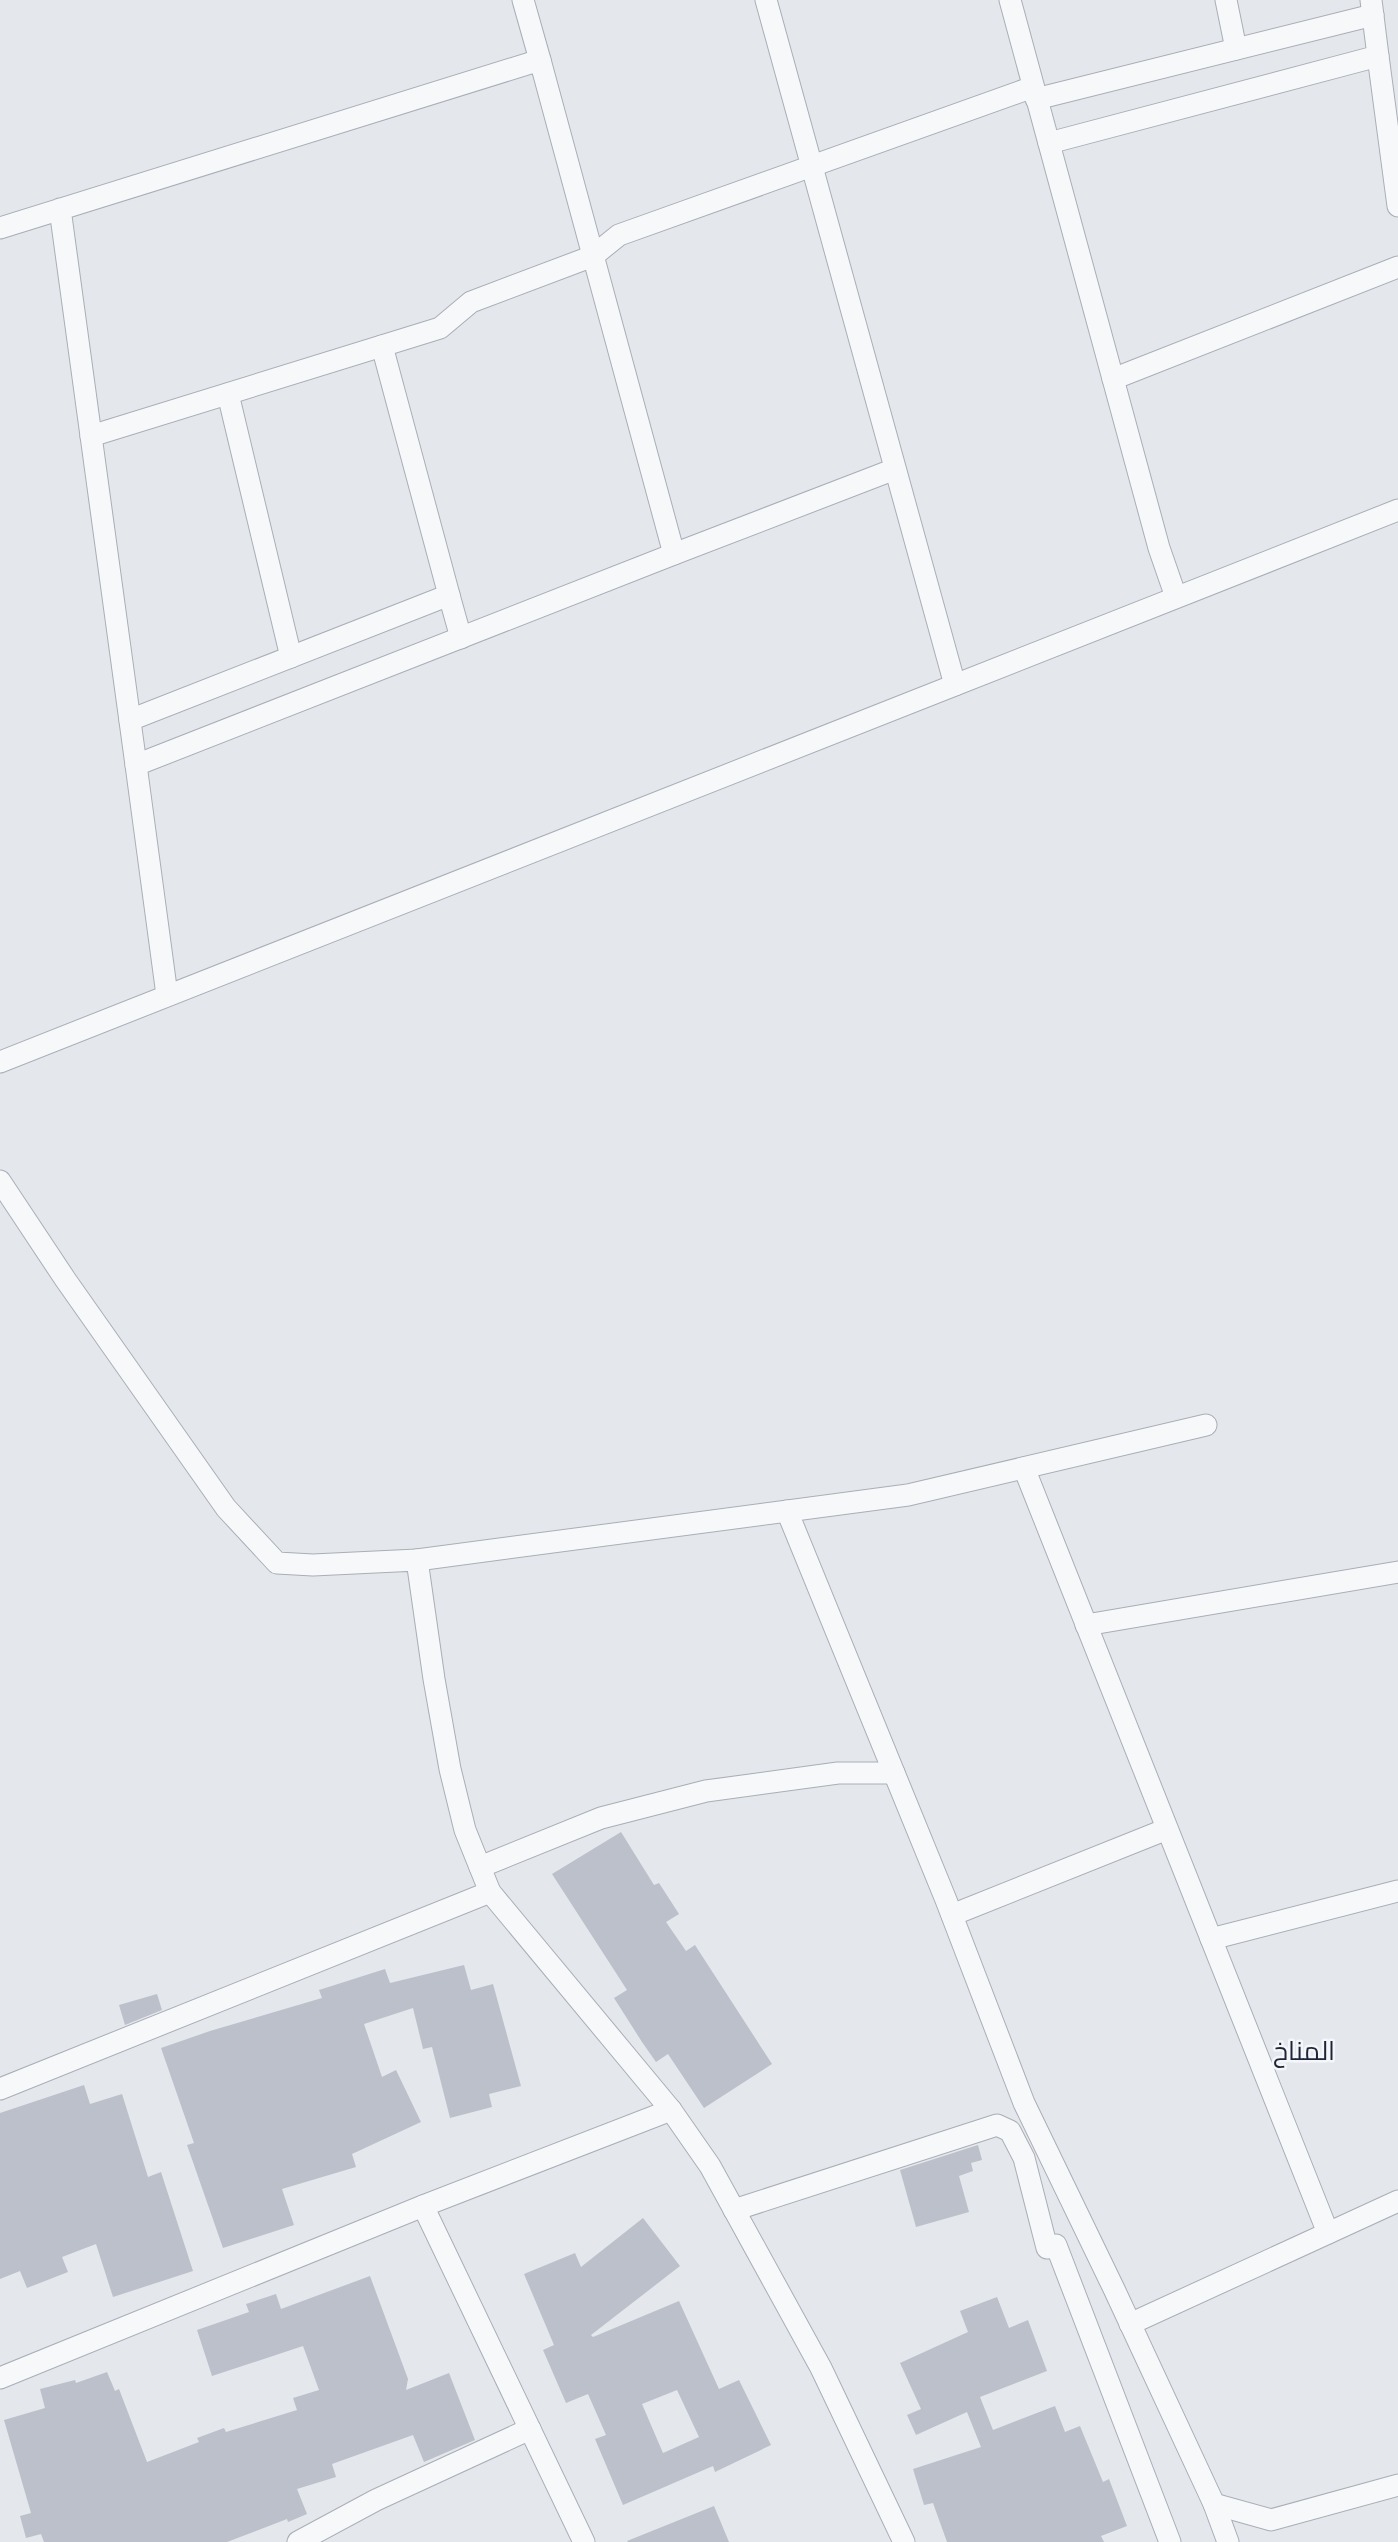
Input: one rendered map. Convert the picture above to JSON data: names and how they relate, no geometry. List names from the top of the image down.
{
  "districts": ["المناخ"]
}
